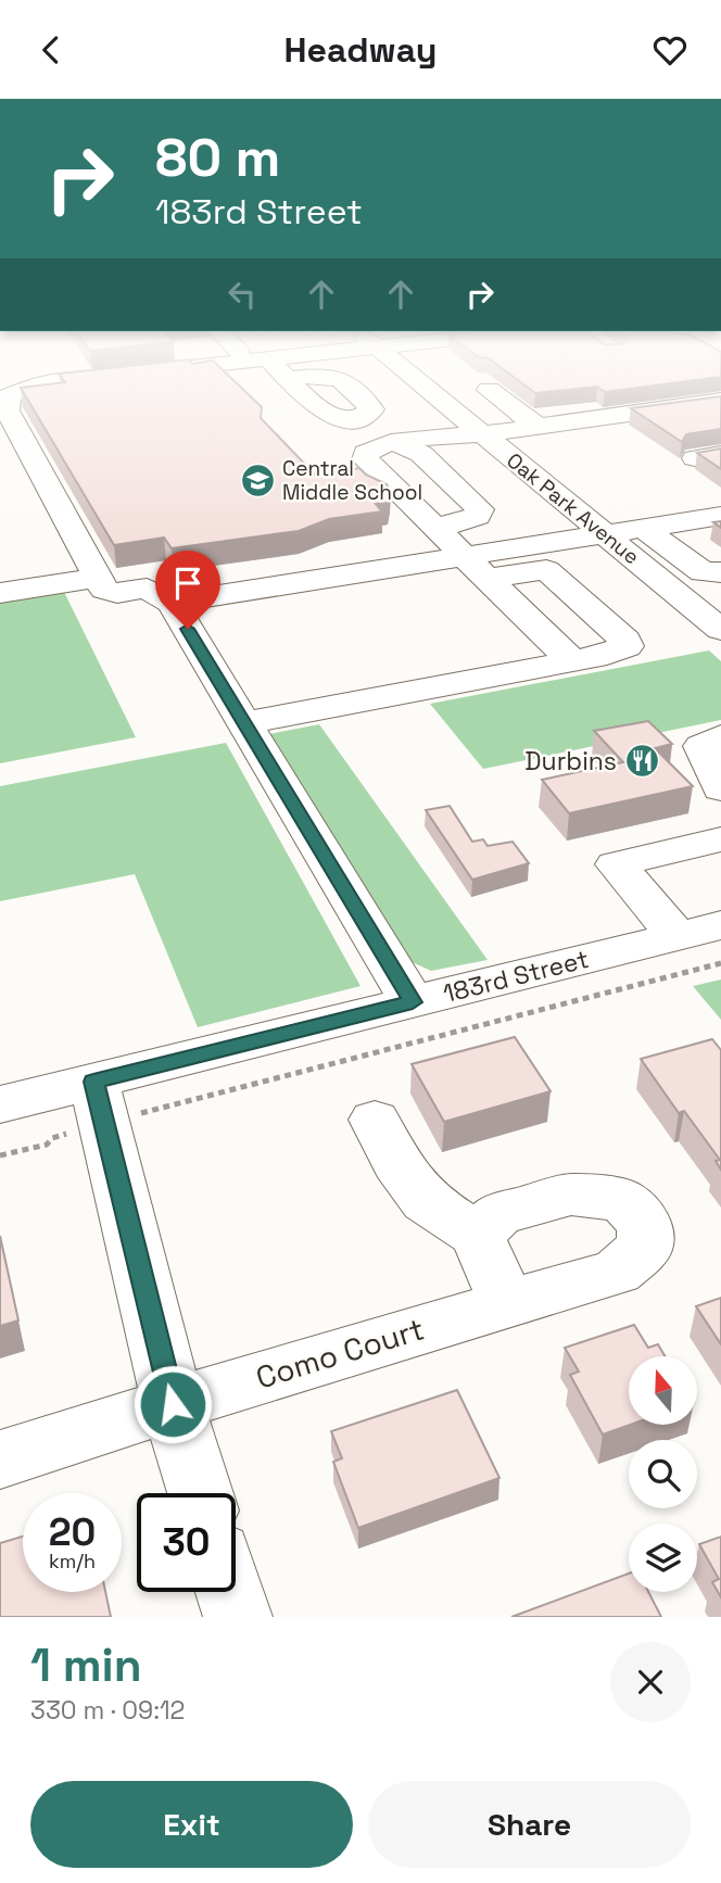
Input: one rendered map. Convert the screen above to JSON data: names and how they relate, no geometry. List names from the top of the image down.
{
  "streets": {
    "street": ["Oak Park Avenue", "183rd Street", "Como Court"]
  },
  "places": {
    "school or university": ["Central Middle School"],
    "restaurant": ["Durbins"]
  },
  "north": "top",
  "page": {
    "header": "Headway",
    "turn": ["80 m", "183rd Street"],
    "speed": "20 km/h",
    "limit": "30",
    "heading": ["1 min", "330 m · 09:12"],
    "buttons": ["Exit", "Share"]
  }
}
